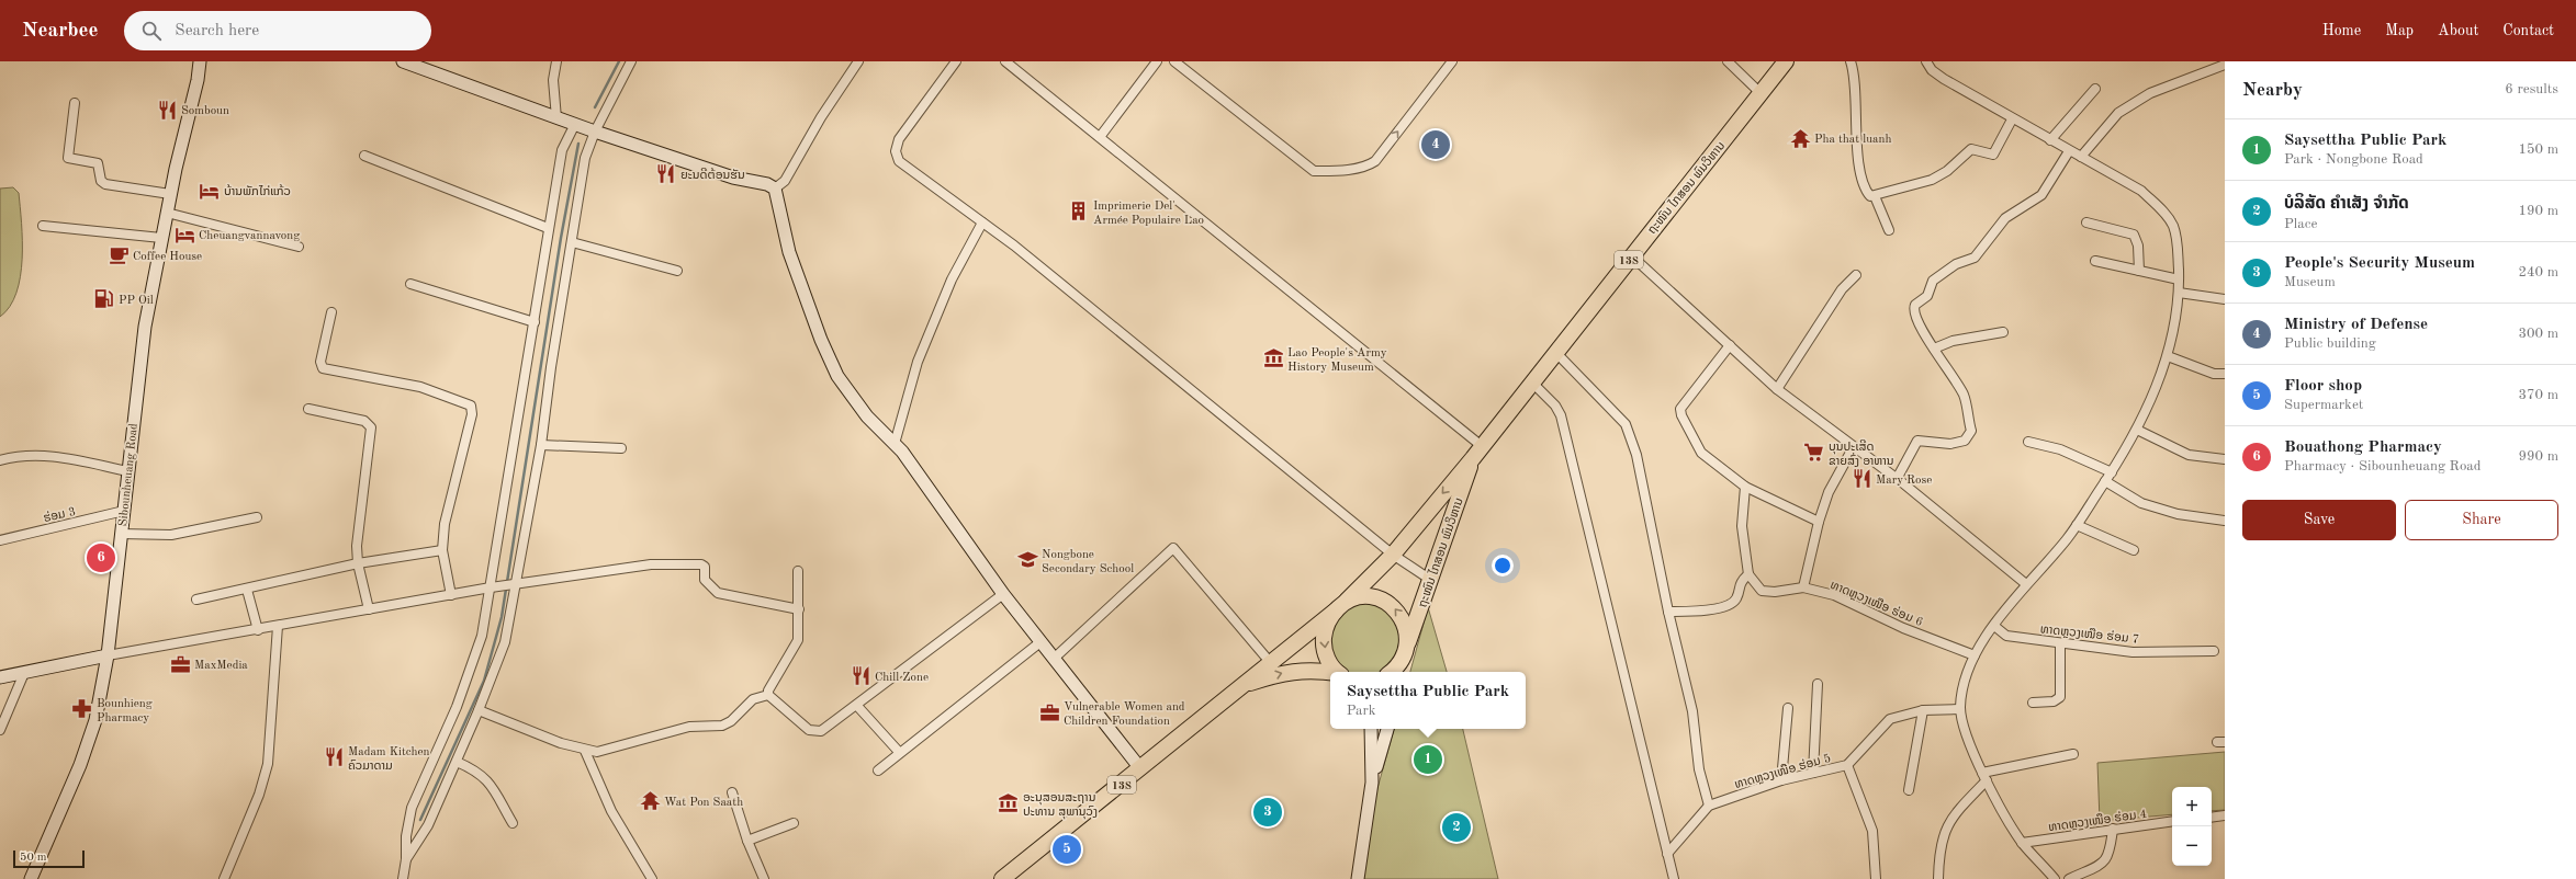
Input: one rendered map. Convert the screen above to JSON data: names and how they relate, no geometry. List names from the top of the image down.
{
  "streets": {
    "highway": ["ຖະໜົນ ໄກສອນ ພົມວິຫານ", "13S"],
    "street": [
      "Sibounheuang Road",
      "ຮ່ອມ 3",
      "ທາດຫຼວງເໜືອ ຮ່ອມ 6",
      "ທາດຫຼວງເໜືອ ຮ່ອມ 7",
      "ທາດຫຼວງເໜືອ ຮ່ອມ 5",
      "ທາດຫຼວງເໜືອ ຮ່ອມ 4"
    ]
  },
  "crossings": [
    ["ຖະໜົນ ໄກສອນ ພົມວິຫານ", "13S"],
    ["Sibounheuang Road", "ຮ່ອມ 3"]
  ],
  "places": {
    "restaurant": [
      "Somboun",
      "ຍະນດີຕ້ອນຮັນ",
      "Mary Rose",
      "Chill Zone",
      "Madam Kitchen ຄົວມາດາມ"
    ],
    "temple": ["Pha that luanh", "Wat Pon Saath"],
    "hotel": ["ບ້ານພັກໄກ່ແກ້ວ", "Cheuangvannavong"],
    "building": ["Imprimerie Del' Armée Populaire Lao"],
    "cafe": ["Coffee House"],
    "fuel station": ["PP Oil"],
    "museum": ["Lao People's Army History Museum", "ອະນຸສອນສະຖານ ປະທານ ສຸພານຸວົງ"],
    "supermarket": ["ບຸນປະເສີດ ຂາຍສົ່ງ ອາຫານ"],
    "school or university": ["Nongbone Secondary School"],
    "office": ["MaxMedia", "Vulnerable Women and Children Foundation"],
    "pharmacy": ["Bounhieng Pharmacy"]
  },
  "scale_bar": "50 m",
  "page": {
    "header": "Nearbee",
    "search": "Search here",
    "nav": [
      "Home",
      "Map",
      "About",
      "Contact"
    ],
    "heading": ["Nearby", "6 results"],
    "list": [
      {
        "mark": "1",
        "name": "Saysettha Public Park",
        "note": "Park · Nongbone Road",
        "value": "150 m"
      },
      {
        "mark": "2",
        "name": "ບໍລິສັດ ຄຳເສັງ ຈຳກັດ",
        "note": "Place",
        "value": "190 m"
      },
      {
        "mark": "3",
        "name": "People's Security Museum",
        "note": "Museum",
        "value": "240 m"
      },
      {
        "mark": "4",
        "name": "Ministry of Defense",
        "note": "Public building",
        "value": "300 m"
      },
      {
        "mark": "5",
        "name": "Floor shop",
        "note": "Supermarket",
        "value": "370 m"
      },
      {
        "mark": "6",
        "name": "Bouathong Pharmacy",
        "note": "Pharmacy · Sibounheuang Road",
        "value": "990 m"
      }
    ],
    "pins": [
      "4",
      "6",
      "1",
      "3",
      "2",
      "5"
    ],
    "buttons": ["Save", "Share"],
    "popup": ["Saysettha Public Park", "Park"],
    "map_buttons": ["+", "−"],
    "scale": "50 m"
  }
}
